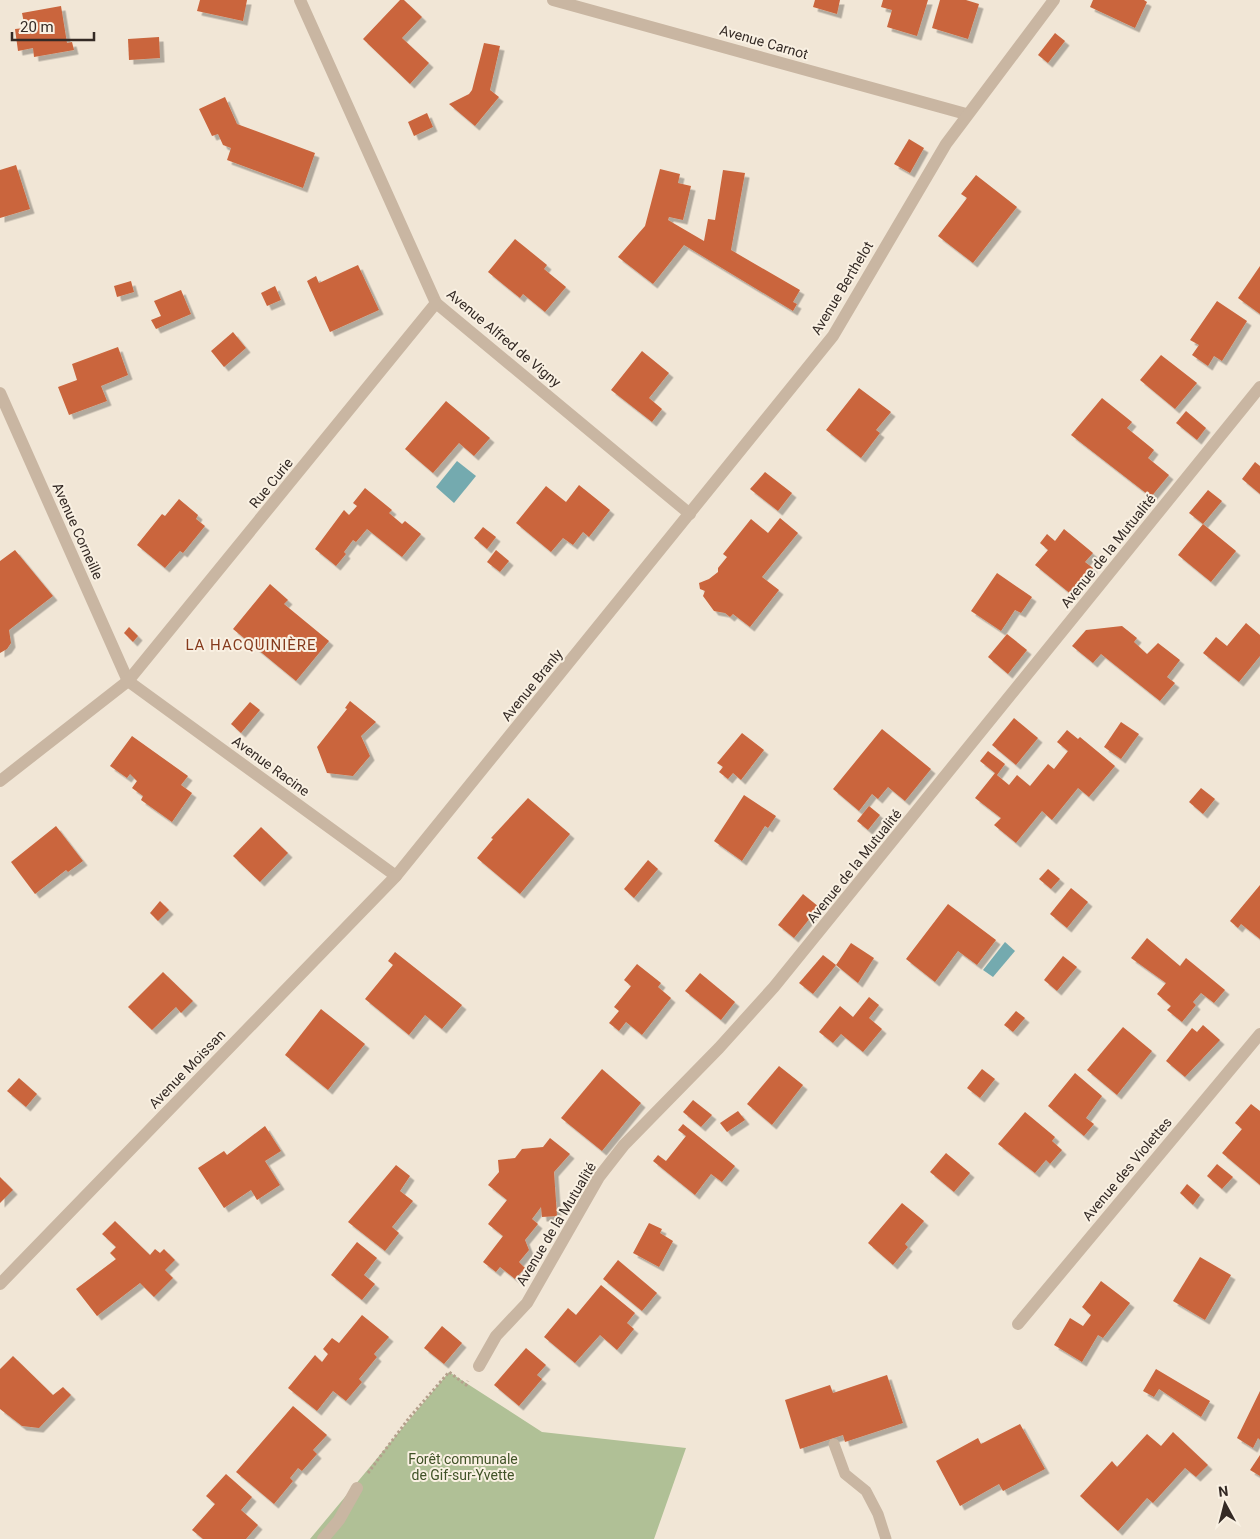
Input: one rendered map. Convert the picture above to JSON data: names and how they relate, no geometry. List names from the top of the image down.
{
  "streets": {
    "street": [
      "Avenue Carnot",
      "Avenue Berthelot",
      "Avenue Alfred de Vigny",
      "Rue Curie",
      "Avenue Corneille",
      "Avenue de la Mutualité",
      "Avenue Branly",
      "Avenue Racine",
      "Avenue Moissan",
      "Avenue des Violettes"
    ]
  },
  "crossings": [
    ["Avenue Carnot", "Avenue Berthelot"],
    ["Avenue Berthelot", "Avenue Alfred de Vigny"],
    ["Avenue Berthelot", "Avenue Branly"],
    ["Avenue Alfred de Vigny", "Rue Curie"],
    ["Avenue Alfred de Vigny", "Avenue Branly"],
    ["Rue Curie", "Avenue Corneille"],
    ["Rue Curie", "Avenue Racine"],
    ["Avenue Corneille", "Avenue Racine"],
    ["Avenue Branly", "Avenue Racine"],
    ["Avenue Branly", "Avenue Moissan"],
    ["Avenue Racine", "Avenue Moissan"]
  ],
  "districts": ["LA HACQUINIÈRE"],
  "parks": ["Forêt communale de Gif-sur-Yvette"],
  "scale_bar": "20 m",
  "north": "top"
}
